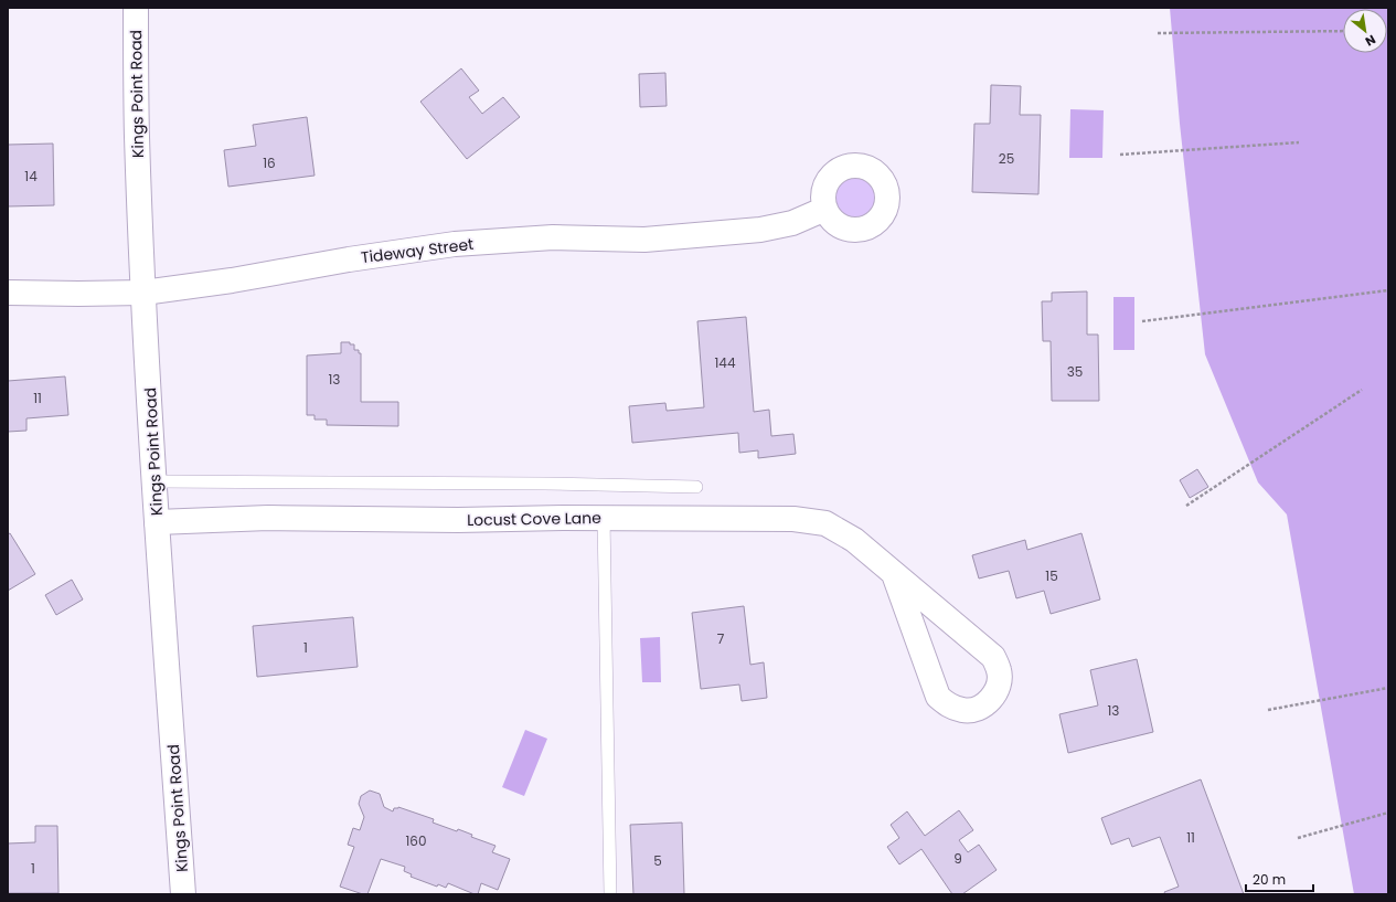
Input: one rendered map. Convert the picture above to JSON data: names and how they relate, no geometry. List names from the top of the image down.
{
  "streets": {
    "street": ["Kings Point Road", "Tideway Street", "Locust Cove Lane"]
  },
  "crossings": [
    ["Kings Point Road", "Tideway Street"],
    ["Kings Point Road", "Locust Cove Lane"]
  ],
  "house_numbers": [
    "25",
    "16",
    "14",
    "144",
    "35",
    "13",
    "11",
    "15",
    "7",
    "1",
    "13",
    "11",
    "160",
    "9",
    "5",
    "1"
  ],
  "scale_bar": "20 m",
  "north": "bottom right"
}
